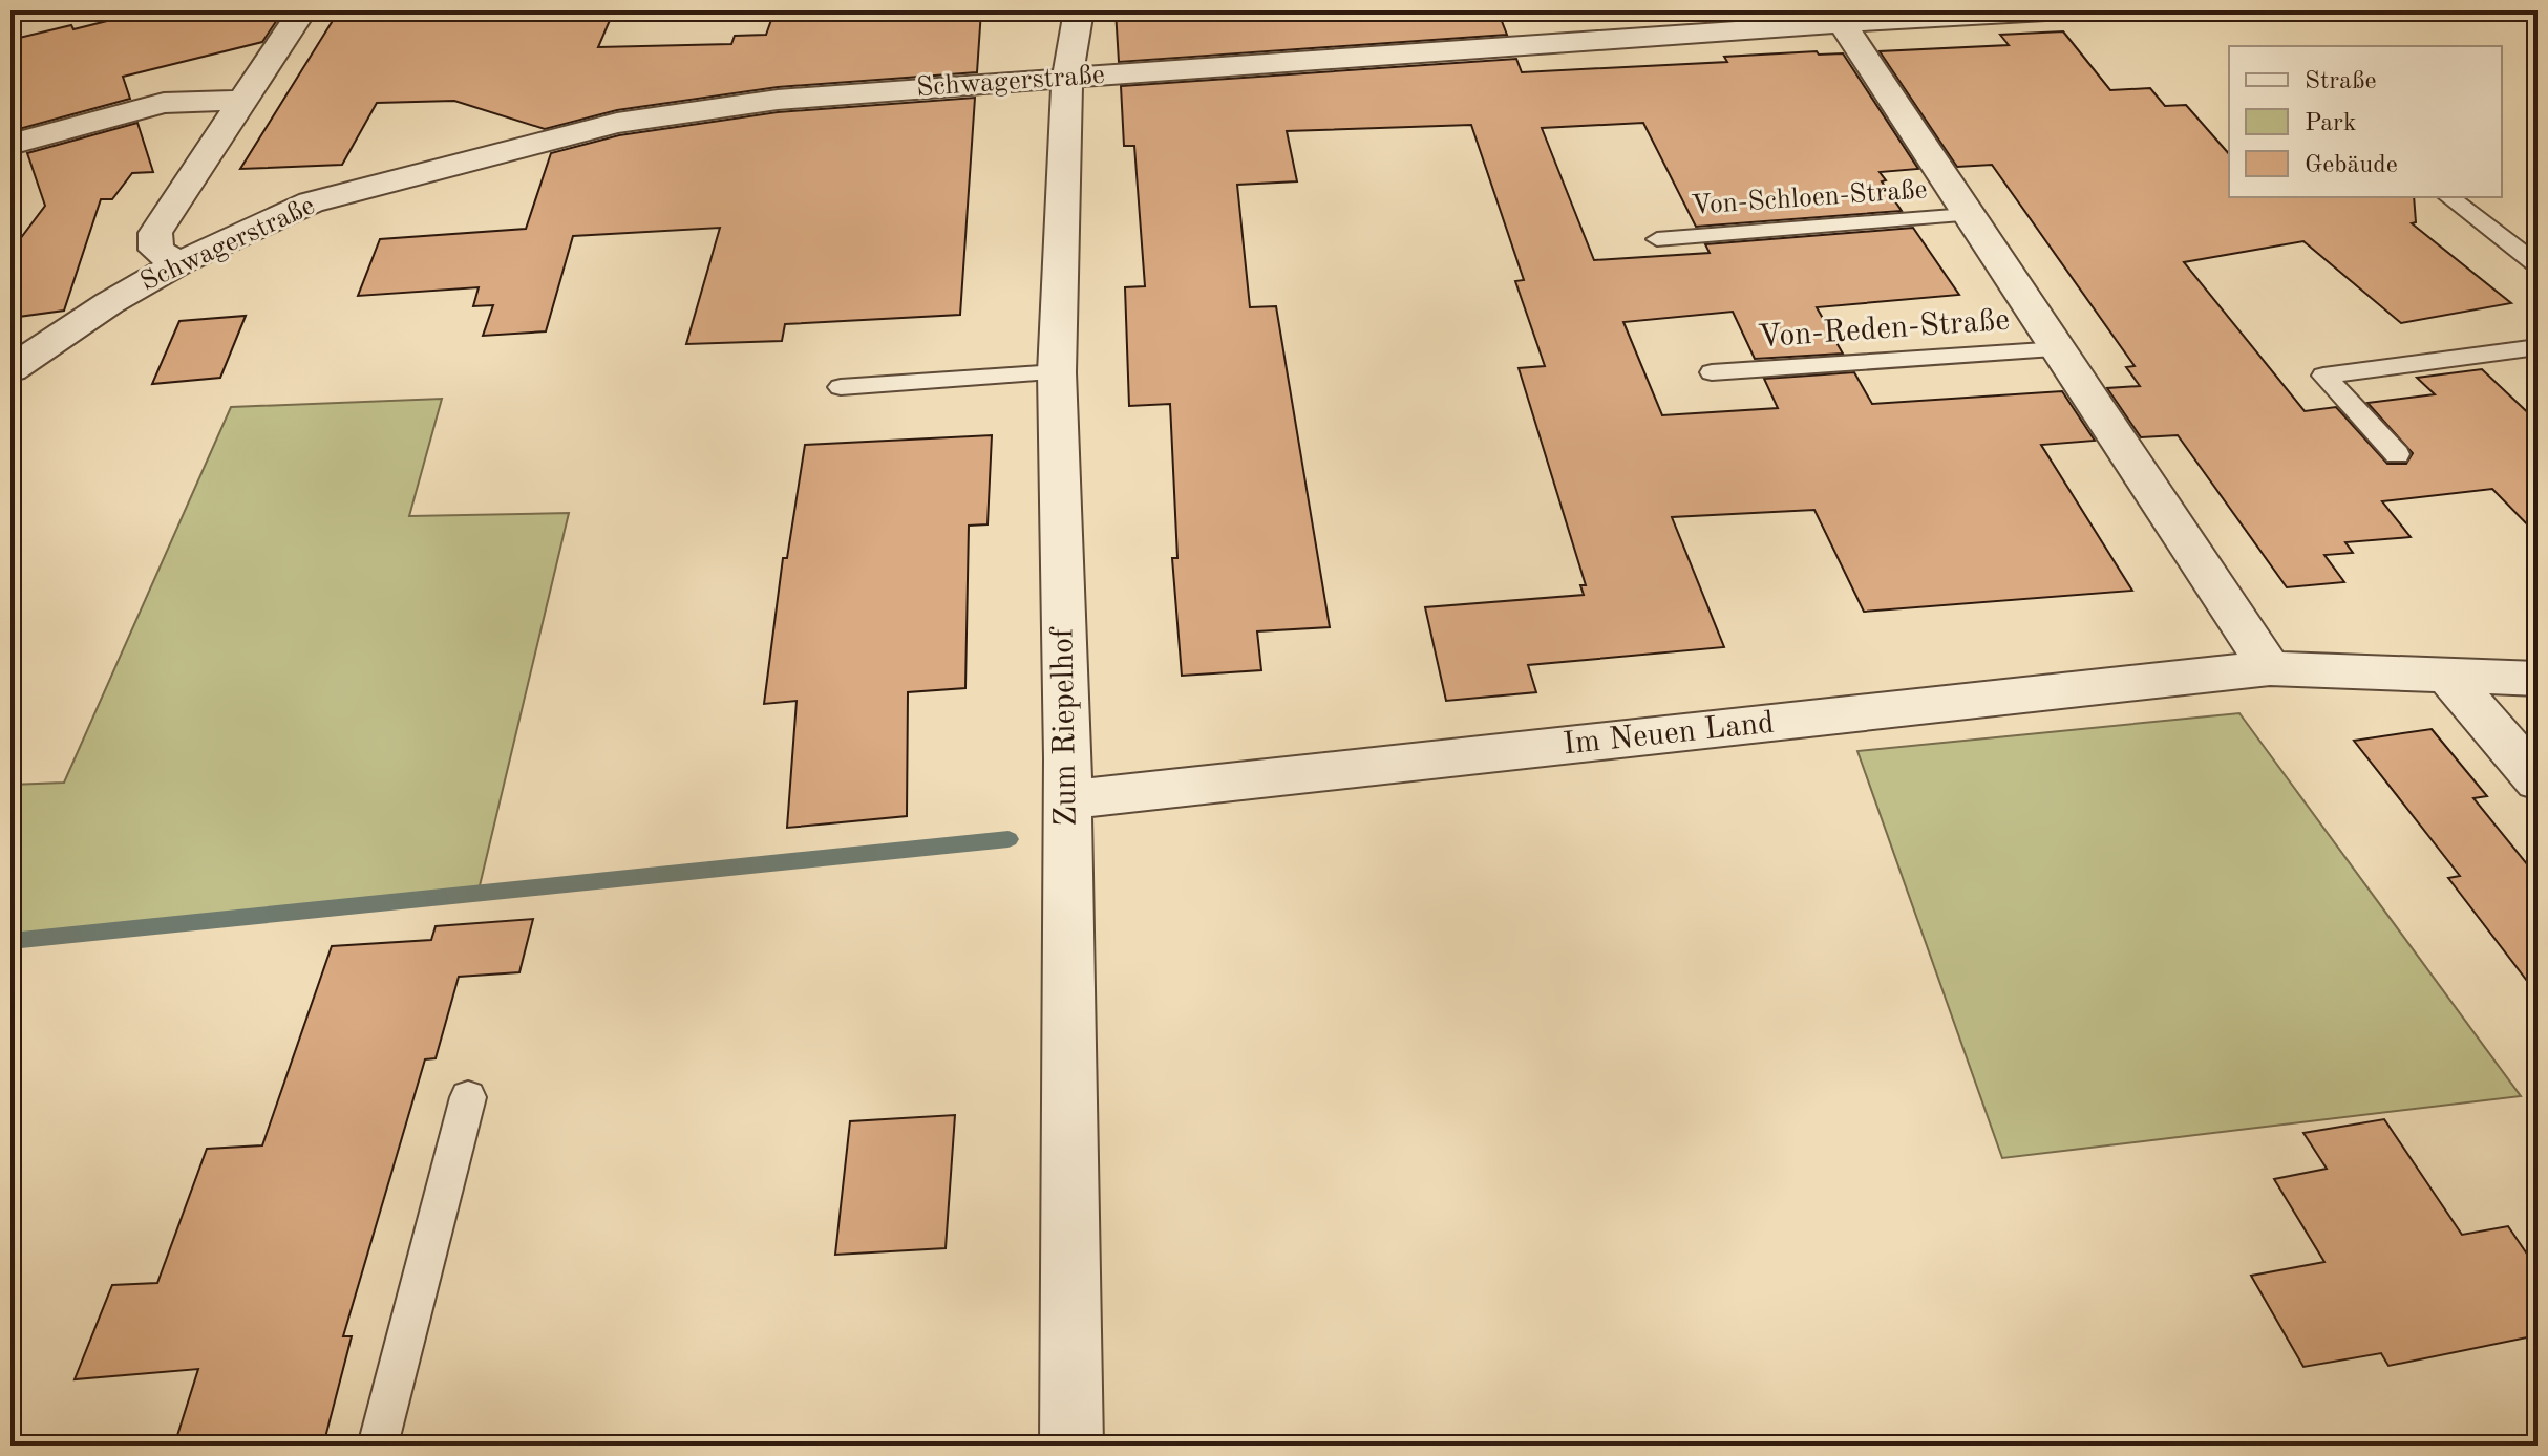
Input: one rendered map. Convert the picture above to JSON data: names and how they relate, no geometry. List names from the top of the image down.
{
  "streets": {
    "street": ["Schwagerstraße", "Zum Riepelhof", "Im Neuen Land"],
    "lane": ["Von-Schloen-Straße", "Von-Reden-Straße"]
  },
  "crossings": [
    ["Schwagerstraße", "Zum Riepelhof"],
    ["Zum Riepelhof", "Im Neuen Land"]
  ],
  "legend": ["Straße", "Park", "Gebäude"]
}
